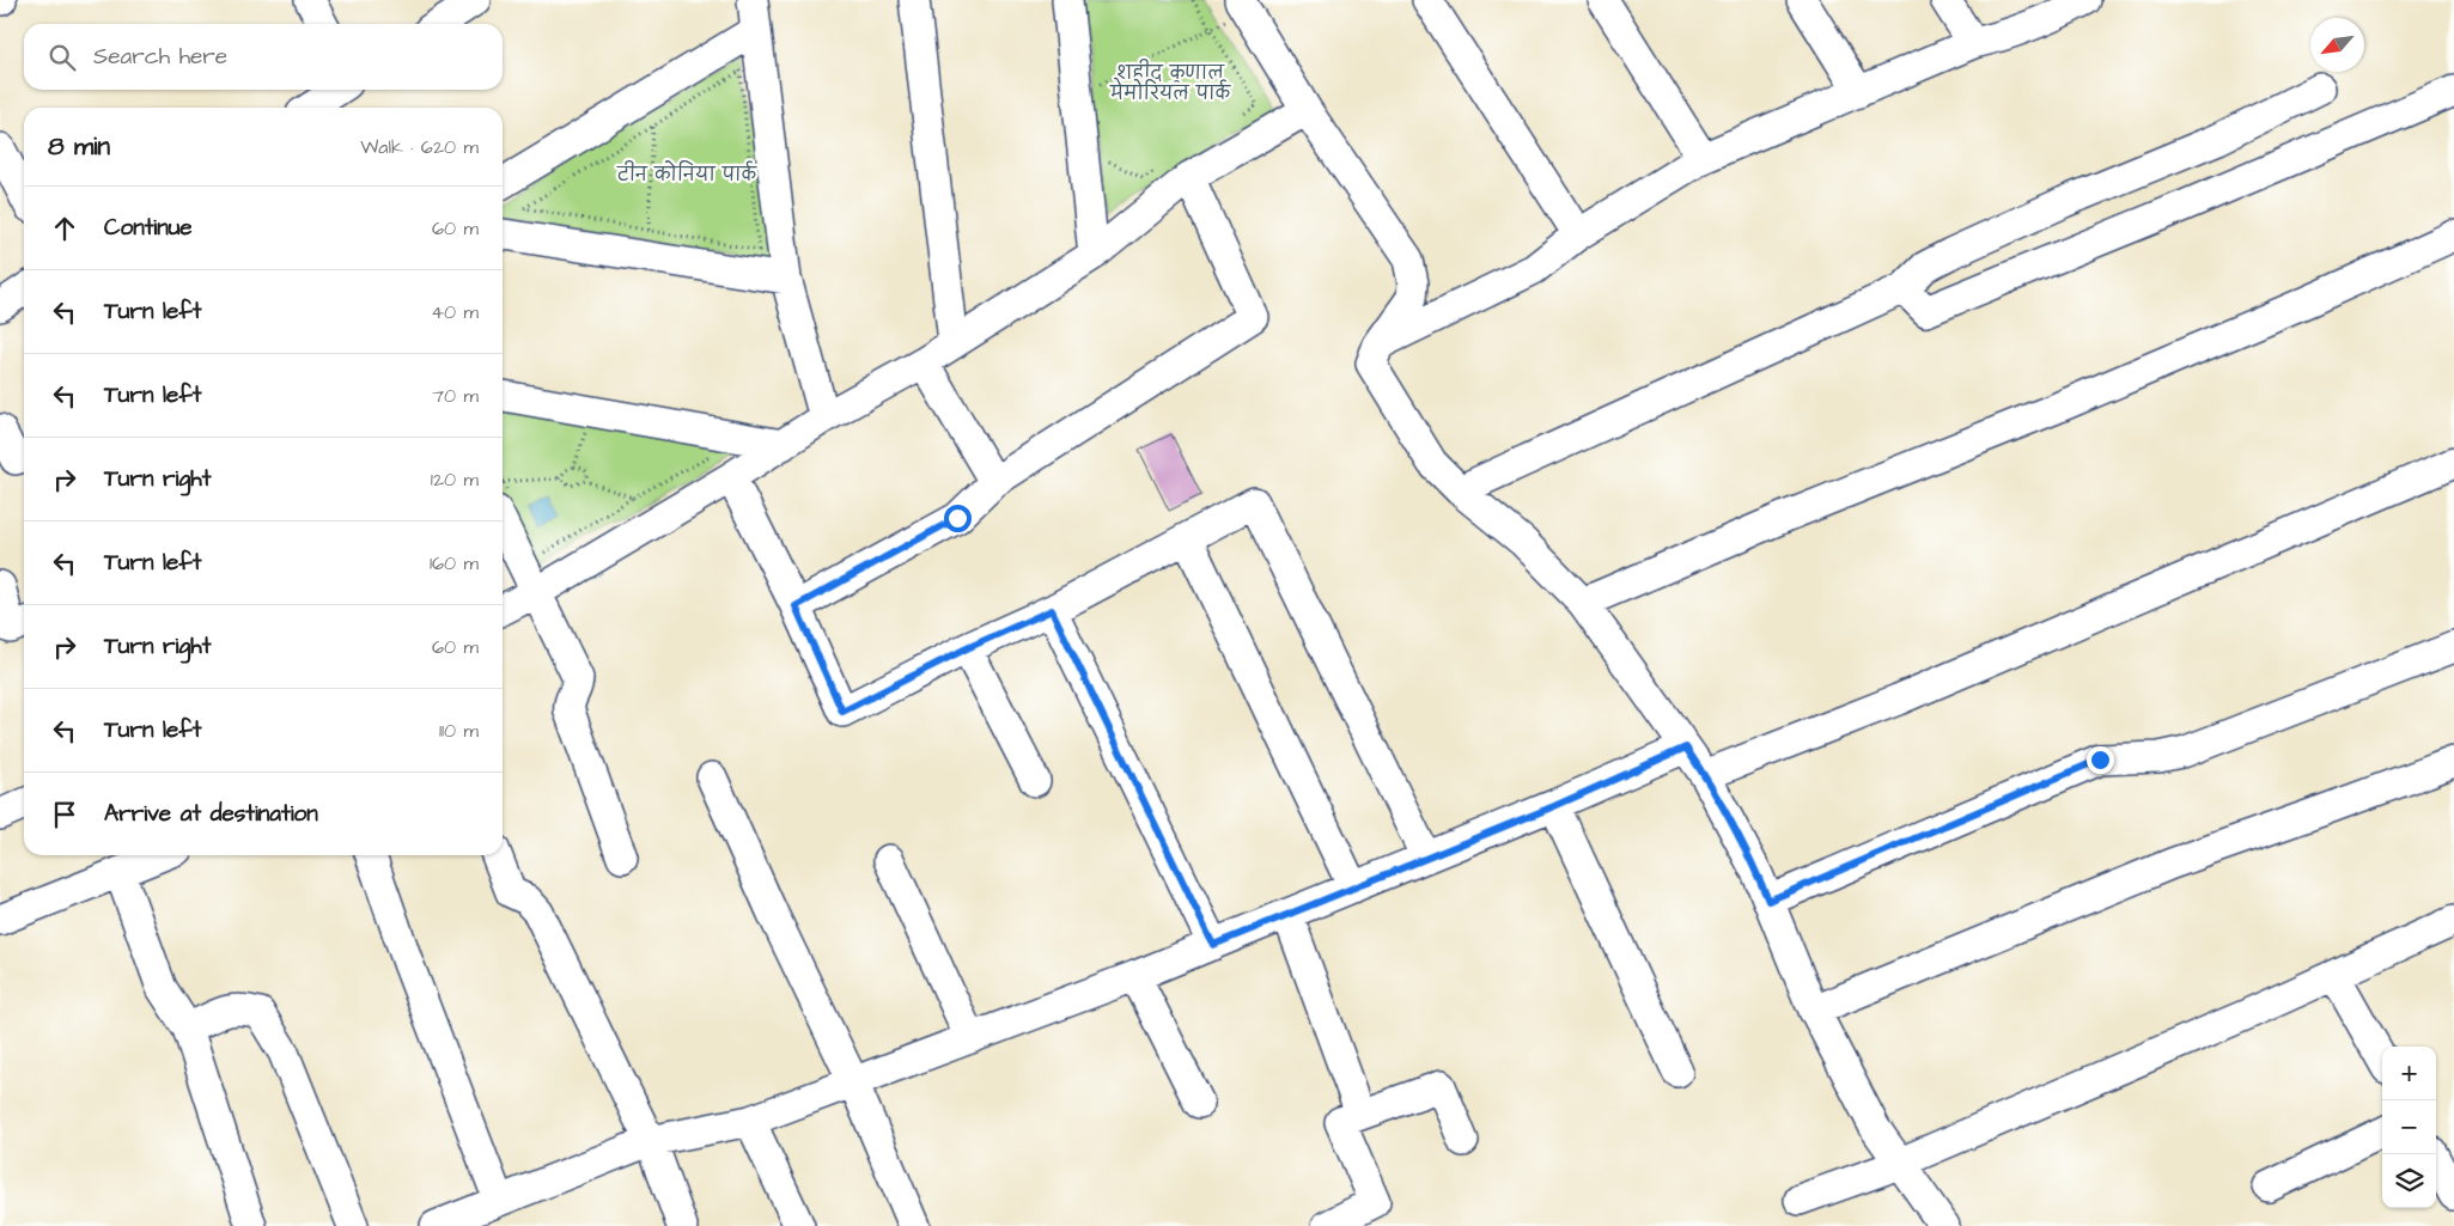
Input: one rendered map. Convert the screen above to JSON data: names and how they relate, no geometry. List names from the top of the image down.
{
  "parks": ["शहीद कुणाल मेमोरियल पार्क", "टीन कोनिया पार्क"],
  "north": "bottom left",
  "page": {
    "search": "Search here",
    "heading": ["8 min", "Walk · 620 m"],
    "list": [
      ["Continue", "60 m"],
      ["Turn left", "40 m"],
      ["Turn left", "70 m"],
      ["Turn right", "120 m"],
      ["Turn left", "160 m"],
      ["Turn right", "60 m"],
      ["Turn left", "110 m"],
      "Arrive at destination"
    ],
    "map_buttons": ["+", "−"]
  }
}
